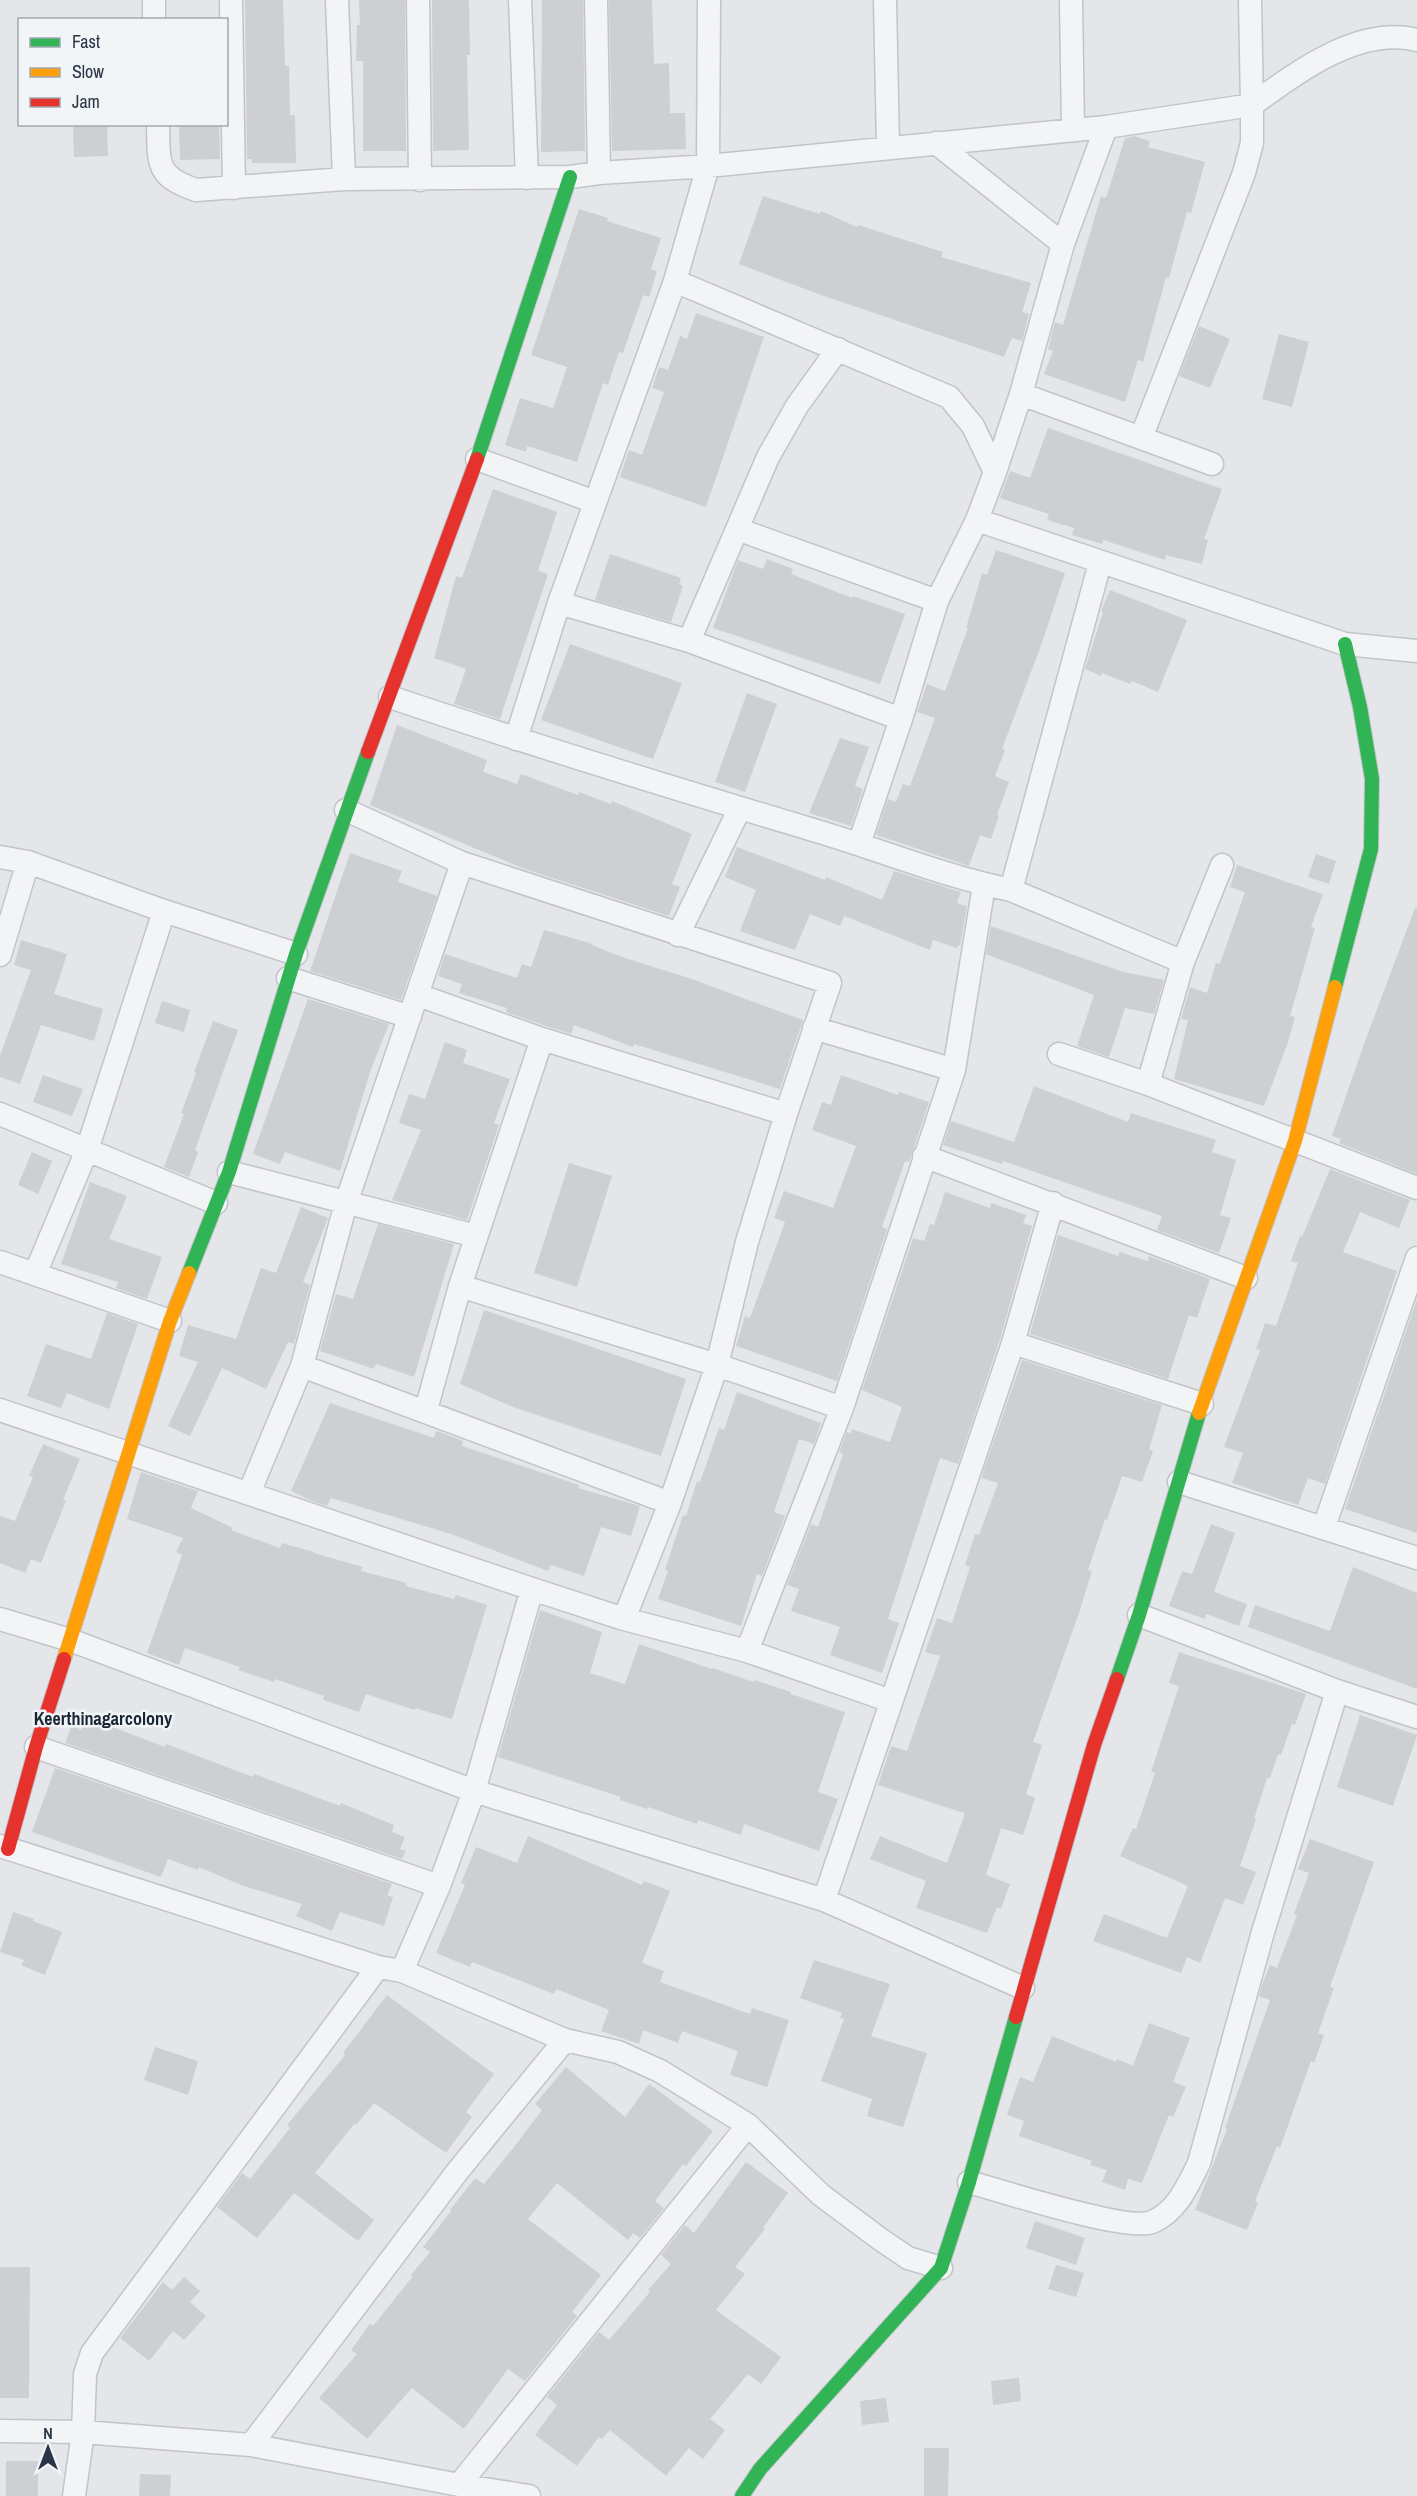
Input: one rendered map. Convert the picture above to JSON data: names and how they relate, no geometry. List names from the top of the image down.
{
  "districts": ["Keerthinagarcolony"],
  "legend": ["Fast", "Slow", "Jam"],
  "north": "top"
}
